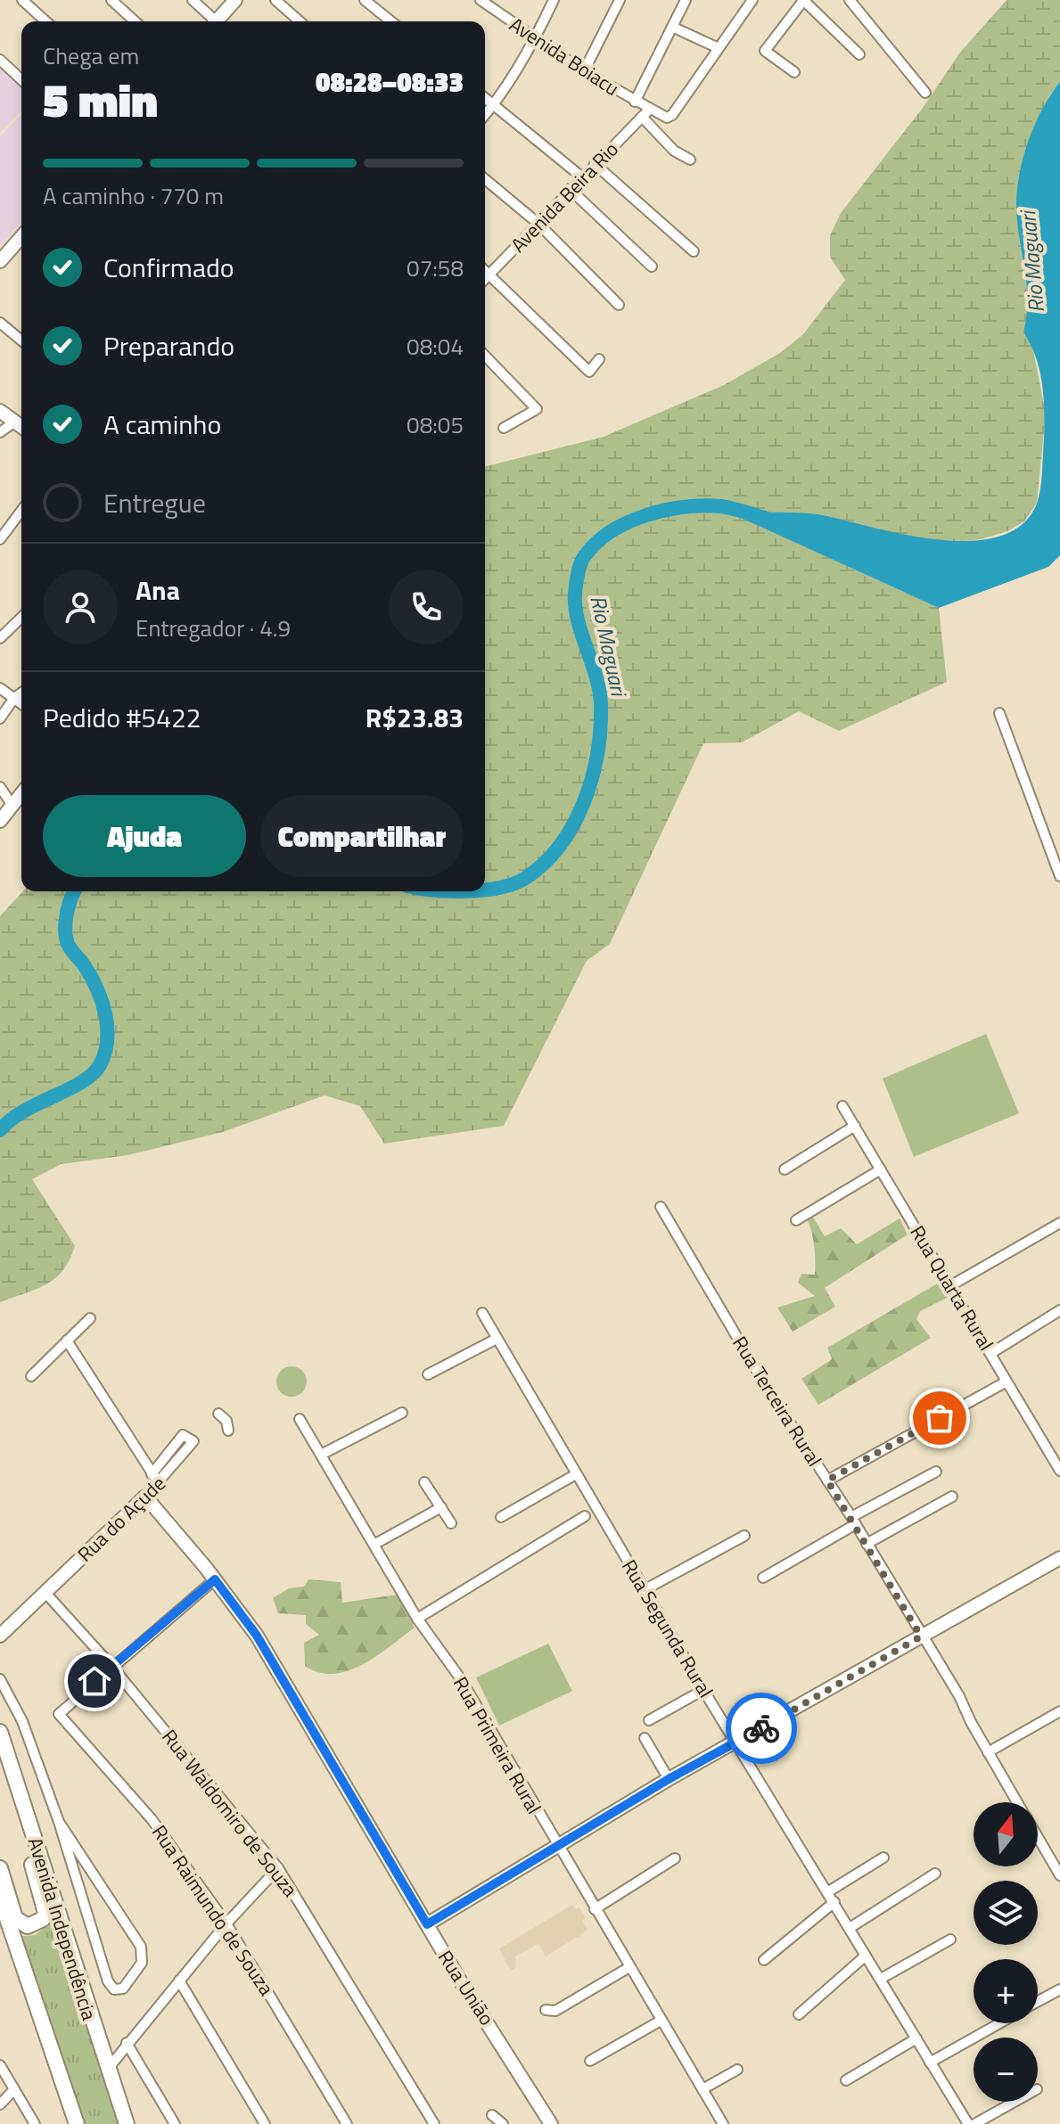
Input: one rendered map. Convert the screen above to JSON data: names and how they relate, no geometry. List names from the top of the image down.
{
  "streets": {
    "main road": ["Avenida Independência"],
    "street": [
      "Avenida Boiacu",
      "Avenida Beira Rio",
      "Rua Quarta Rural",
      "Rua Terceira Rural",
      "Rua do Açude",
      "Rua Segunda Rural",
      "Rua Primeira Rural",
      "Rua Waldomiro de Souza",
      "Rua Raimundo de Souza",
      "Rua União"
    ]
  },
  "crossings": [
    ["Avenida Boiacu", "Avenida Beira Rio"],
    ["Rua do Açude", "Rua Waldomiro de Souza"],
    ["Rua do Açude", "Rua União"],
    ["Rua Waldomiro de Souza", "Rua Raimundo de Souza"]
  ],
  "water": ["Rio Maguari"],
  "north": "top",
  "page": {
    "heading": ["5 min", "Chega em", "08:28–08:33"],
    "panel": [
      "Ana",
      "Entregador · 4.9",
      "Pedido #5422",
      "R$23.83"
    ],
    "bar": "A caminho · 770 m",
    "list": [
      ["Confirmado", "07:58"],
      ["Preparando", "08:04"],
      ["A caminho", "08:05"],
      "Entregue"
    ],
    "buttons": ["Ajuda", "Compartilhar"],
    "map_buttons": ["+", "−"]
  }
}
